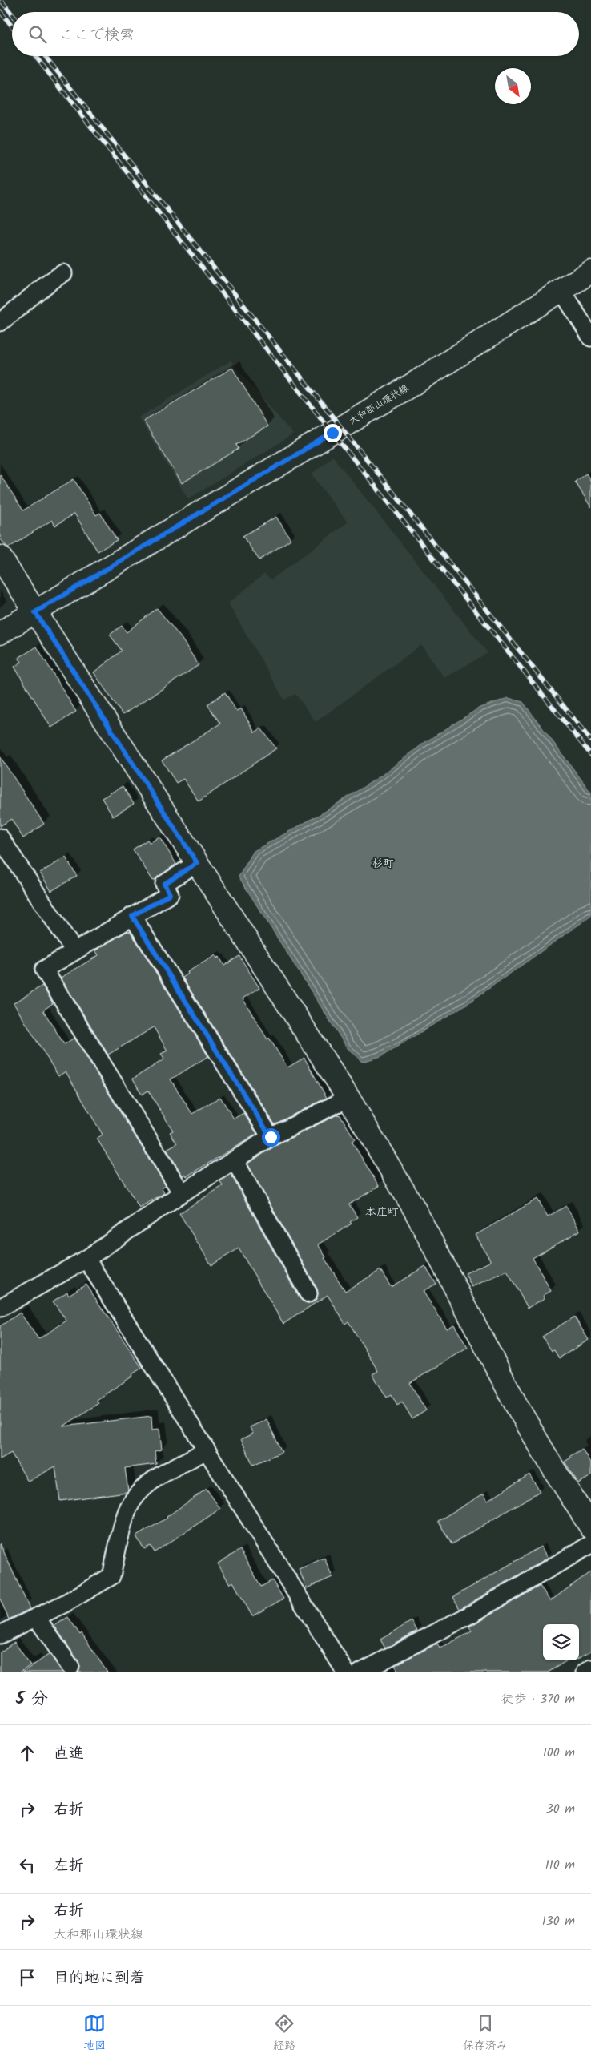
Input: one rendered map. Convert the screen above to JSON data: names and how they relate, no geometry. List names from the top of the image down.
{
  "streets": {
    "street": ["大和郡山環状線"]
  },
  "districts": ["杉町", "本庄町"],
  "north": "bottom right",
  "page": {
    "search": "ここで検索",
    "heading": ["5 分", "徒歩 · 370 m"],
    "list": [
      ["直進", "100 m"],
      ["右折", "30 m"],
      ["左折", "110 m"],
      ["右折", "大和郡山環状線", "130 m"],
      "目的地に到着"
    ],
    "nav": ["地図", "経路", "保存済み"]
  }
}
